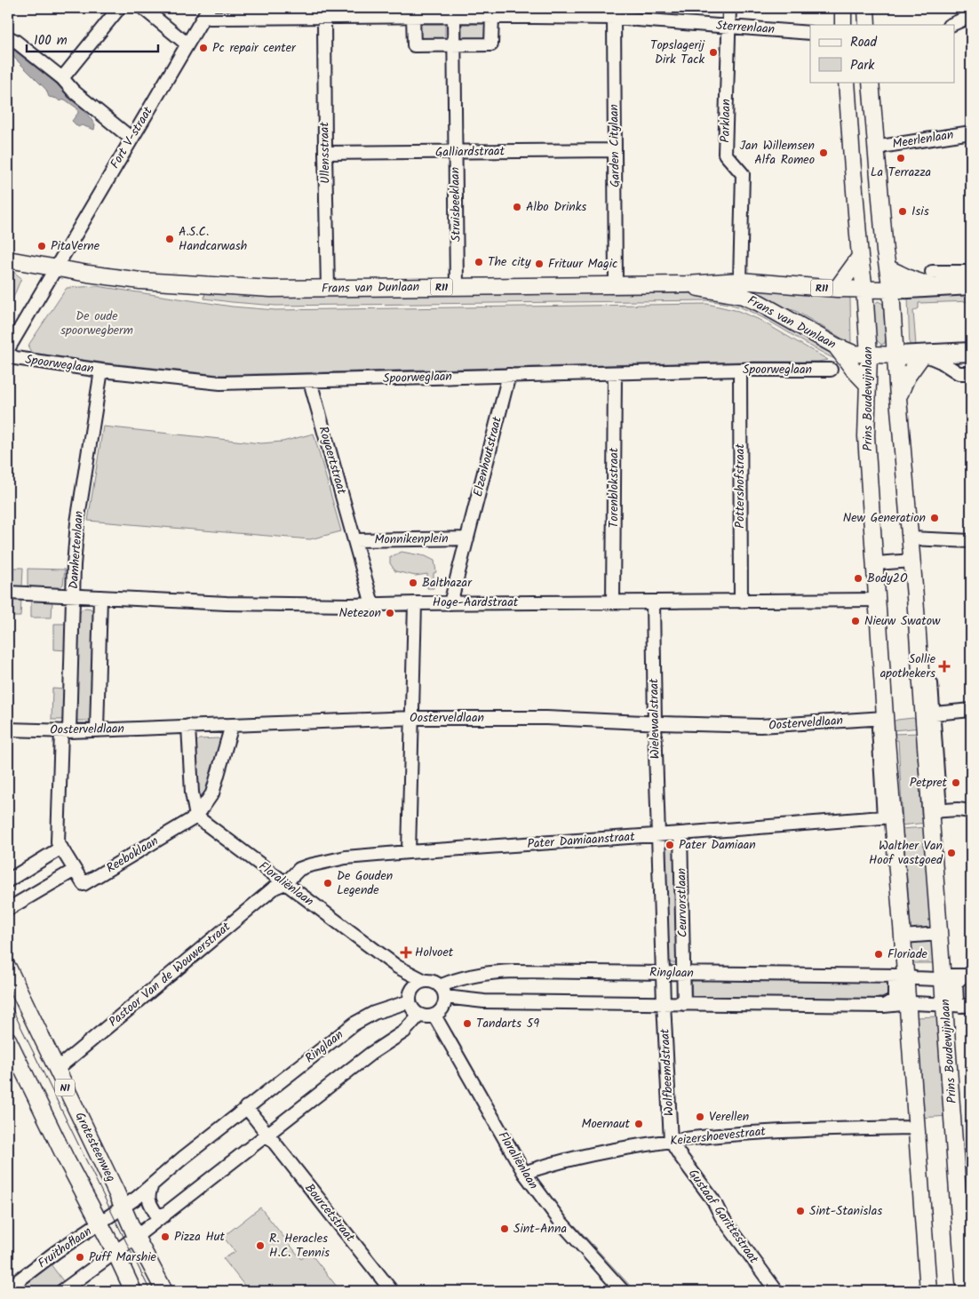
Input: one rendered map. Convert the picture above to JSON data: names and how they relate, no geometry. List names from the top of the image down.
{
  "streets": {
    "highway": ["R11"],
    "main road": [
      "Frans van Dunlaan",
      "Prins Boudewijnlaan",
      "N1",
      "Grotesteenweg"
    ],
    "street": [
      "Sterrenlaan",
      "Parklaan",
      "Fort V-straat",
      "Meerlenlaan",
      "Garden Citylaan",
      "Galliardstraat",
      "Ullensstraat",
      "Struisbeeklaan",
      "Spoorweglaan",
      "Elzenhoutstraat",
      "Royaertstraat",
      "Pottershofstraat",
      "Torenblokstraat",
      "Monnikenplein",
      "Damhertenlaan",
      "Hoge-Aardstraat",
      "Oosterveldlaan",
      "Wielewaalstraat",
      "Pater Damiaanstraat",
      "Reeboklaan",
      "Floraliënlaan",
      "Ceurvorstlaan",
      "Ringlaan",
      "Pastoor Van de Wouwerstraat",
      "Wolfbeemdstraat",
      "Keizershoevestraat",
      "Bourcetstraat",
      "Gustaaf Garittestraat",
      "Fruithoflaan"
    ]
  },
  "crossings": [
    ["Sterrenlaan", "Parklaan"],
    ["Sterrenlaan", "Fort V-straat"],
    ["Sterrenlaan", "Garden Citylaan"],
    ["Sterrenlaan", "Ullensstraat"],
    ["Sterrenlaan", "Struisbeeklaan"],
    ["Parklaan", "Frans van Dunlaan"],
    ["Fort V-straat", "R11"],
    ["Fort V-straat", "Frans van Dunlaan"],
    ["Meerlenlaan", "Prins Boudewijnlaan"],
    ["Garden Citylaan", "Galliardstraat"],
    ["Garden Citylaan", "Frans van Dunlaan"],
    ["Galliardstraat", "Ullensstraat"],
    ["Galliardstraat", "Struisbeeklaan"],
    ["Ullensstraat", "Frans van Dunlaan"],
    ["Struisbeeklaan", "Frans van Dunlaan"],
    ["R11", "Frans van Dunlaan"],
    ["R11", "Prins Boudewijnlaan"],
    ["Frans van Dunlaan", "Prins Boudewijnlaan"],
    ["Spoorweglaan", "Elzenhoutstraat"],
    ["Spoorweglaan", "Royaertstraat"],
    ["Spoorweglaan", "Pottershofstraat"],
    ["Spoorweglaan", "Torenblokstraat"],
    ["Spoorweglaan", "Damhertenlaan"],
    ["Prins Boudewijnlaan", "Hoge-Aardstraat"],
    ["Prins Boudewijnlaan", "Oosterveldlaan"],
    ["Prins Boudewijnlaan", "Pater Damiaanstraat"],
    ["Prins Boudewijnlaan", "Ringlaan"],
    ["Prins Boudewijnlaan", "Keizershoevestraat"],
    ["Elzenhoutstraat", "Monnikenplein"],
    ["Royaertstraat", "Monnikenplein"],
    ["Pottershofstraat", "Hoge-Aardstraat"],
    ["Torenblokstraat", "Hoge-Aardstraat"],
    ["Monnikenplein", "Hoge-Aardstraat"],
    ["Damhertenlaan", "Hoge-Aardstraat"],
    ["Damhertenlaan", "Oosterveldlaan"],
    ["Damhertenlaan", "Reeboklaan"],
    ["Hoge-Aardstraat", "Wielewaalstraat"],
    ["Oosterveldlaan", "Wielewaalstraat"],
    ["Wielewaalstraat", "Pater Damiaanstraat"],
    ["Wielewaalstraat", "Ceurvorstlaan"],
    ["Pater Damiaanstraat", "Floraliënlaan"],
    ["Pater Damiaanstraat", "Ceurvorstlaan"],
    ["Pater Damiaanstraat", "Pastoor Van de Wouwerstraat"],
    ["Reeboklaan", "Floraliënlaan"],
    ["Floraliënlaan", "Ringlaan"],
    ["Floraliënlaan", "Pastoor Van de Wouwerstraat"],
    ["Floraliënlaan", "Keizershoevestraat"],
    ["Ceurvorstlaan", "Ringlaan"],
    ["Ceurvorstlaan", "Wolfbeemdstraat"],
    ["Ringlaan", "N1"],
    ["Ringlaan", "Grotesteenweg"],
    ["Ringlaan", "Fruithoflaan"],
    ["Pastoor Van de Wouwerstraat", "Grotesteenweg"],
    ["Wolfbeemdstraat", "Keizershoevestraat"],
    ["Wolfbeemdstraat", "Gustaaf Garittestraat"],
    ["N1", "Grotesteenweg"],
    ["N1", "Fruithoflaan"],
    ["Keizershoevestraat", "Gustaaf Garittestraat"],
    ["Grotesteenweg", "Fruithoflaan"]
  ],
  "parks": ["De oude spoorwegberm"],
  "places": {
    "other": [
      "Pc repair center",
      "Topslagerij Dirk Tack",
      "Jan Willemsen Alfa Romeo",
      "La Terrazza",
      "Albo Drinks",
      "Isis",
      "A.S.C. Handcarwash",
      "PitaVerne",
      "The city",
      "Frituur Magic",
      "New Generation",
      "Body2O",
      "Balthazar",
      "Netezon",
      "Nieuw Swatow",
      "Petpret",
      "Pater Damiaan",
      "Walther Van Hoof vastgoed",
      "De Gouden Legende",
      "Floriade",
      "Tandarts 59",
      "Verellen",
      "Moernaut",
      "Sint-Stanislas",
      "Sint-Anna",
      "Pizza Hut",
      "R. Heracles H.C. Tennis",
      "Puff Marshie"
    ],
    "health": ["Sollie apothekers", "Holvoet"]
  },
  "legend": ["Road", "Park"],
  "scale_bar": "100 m"
}
